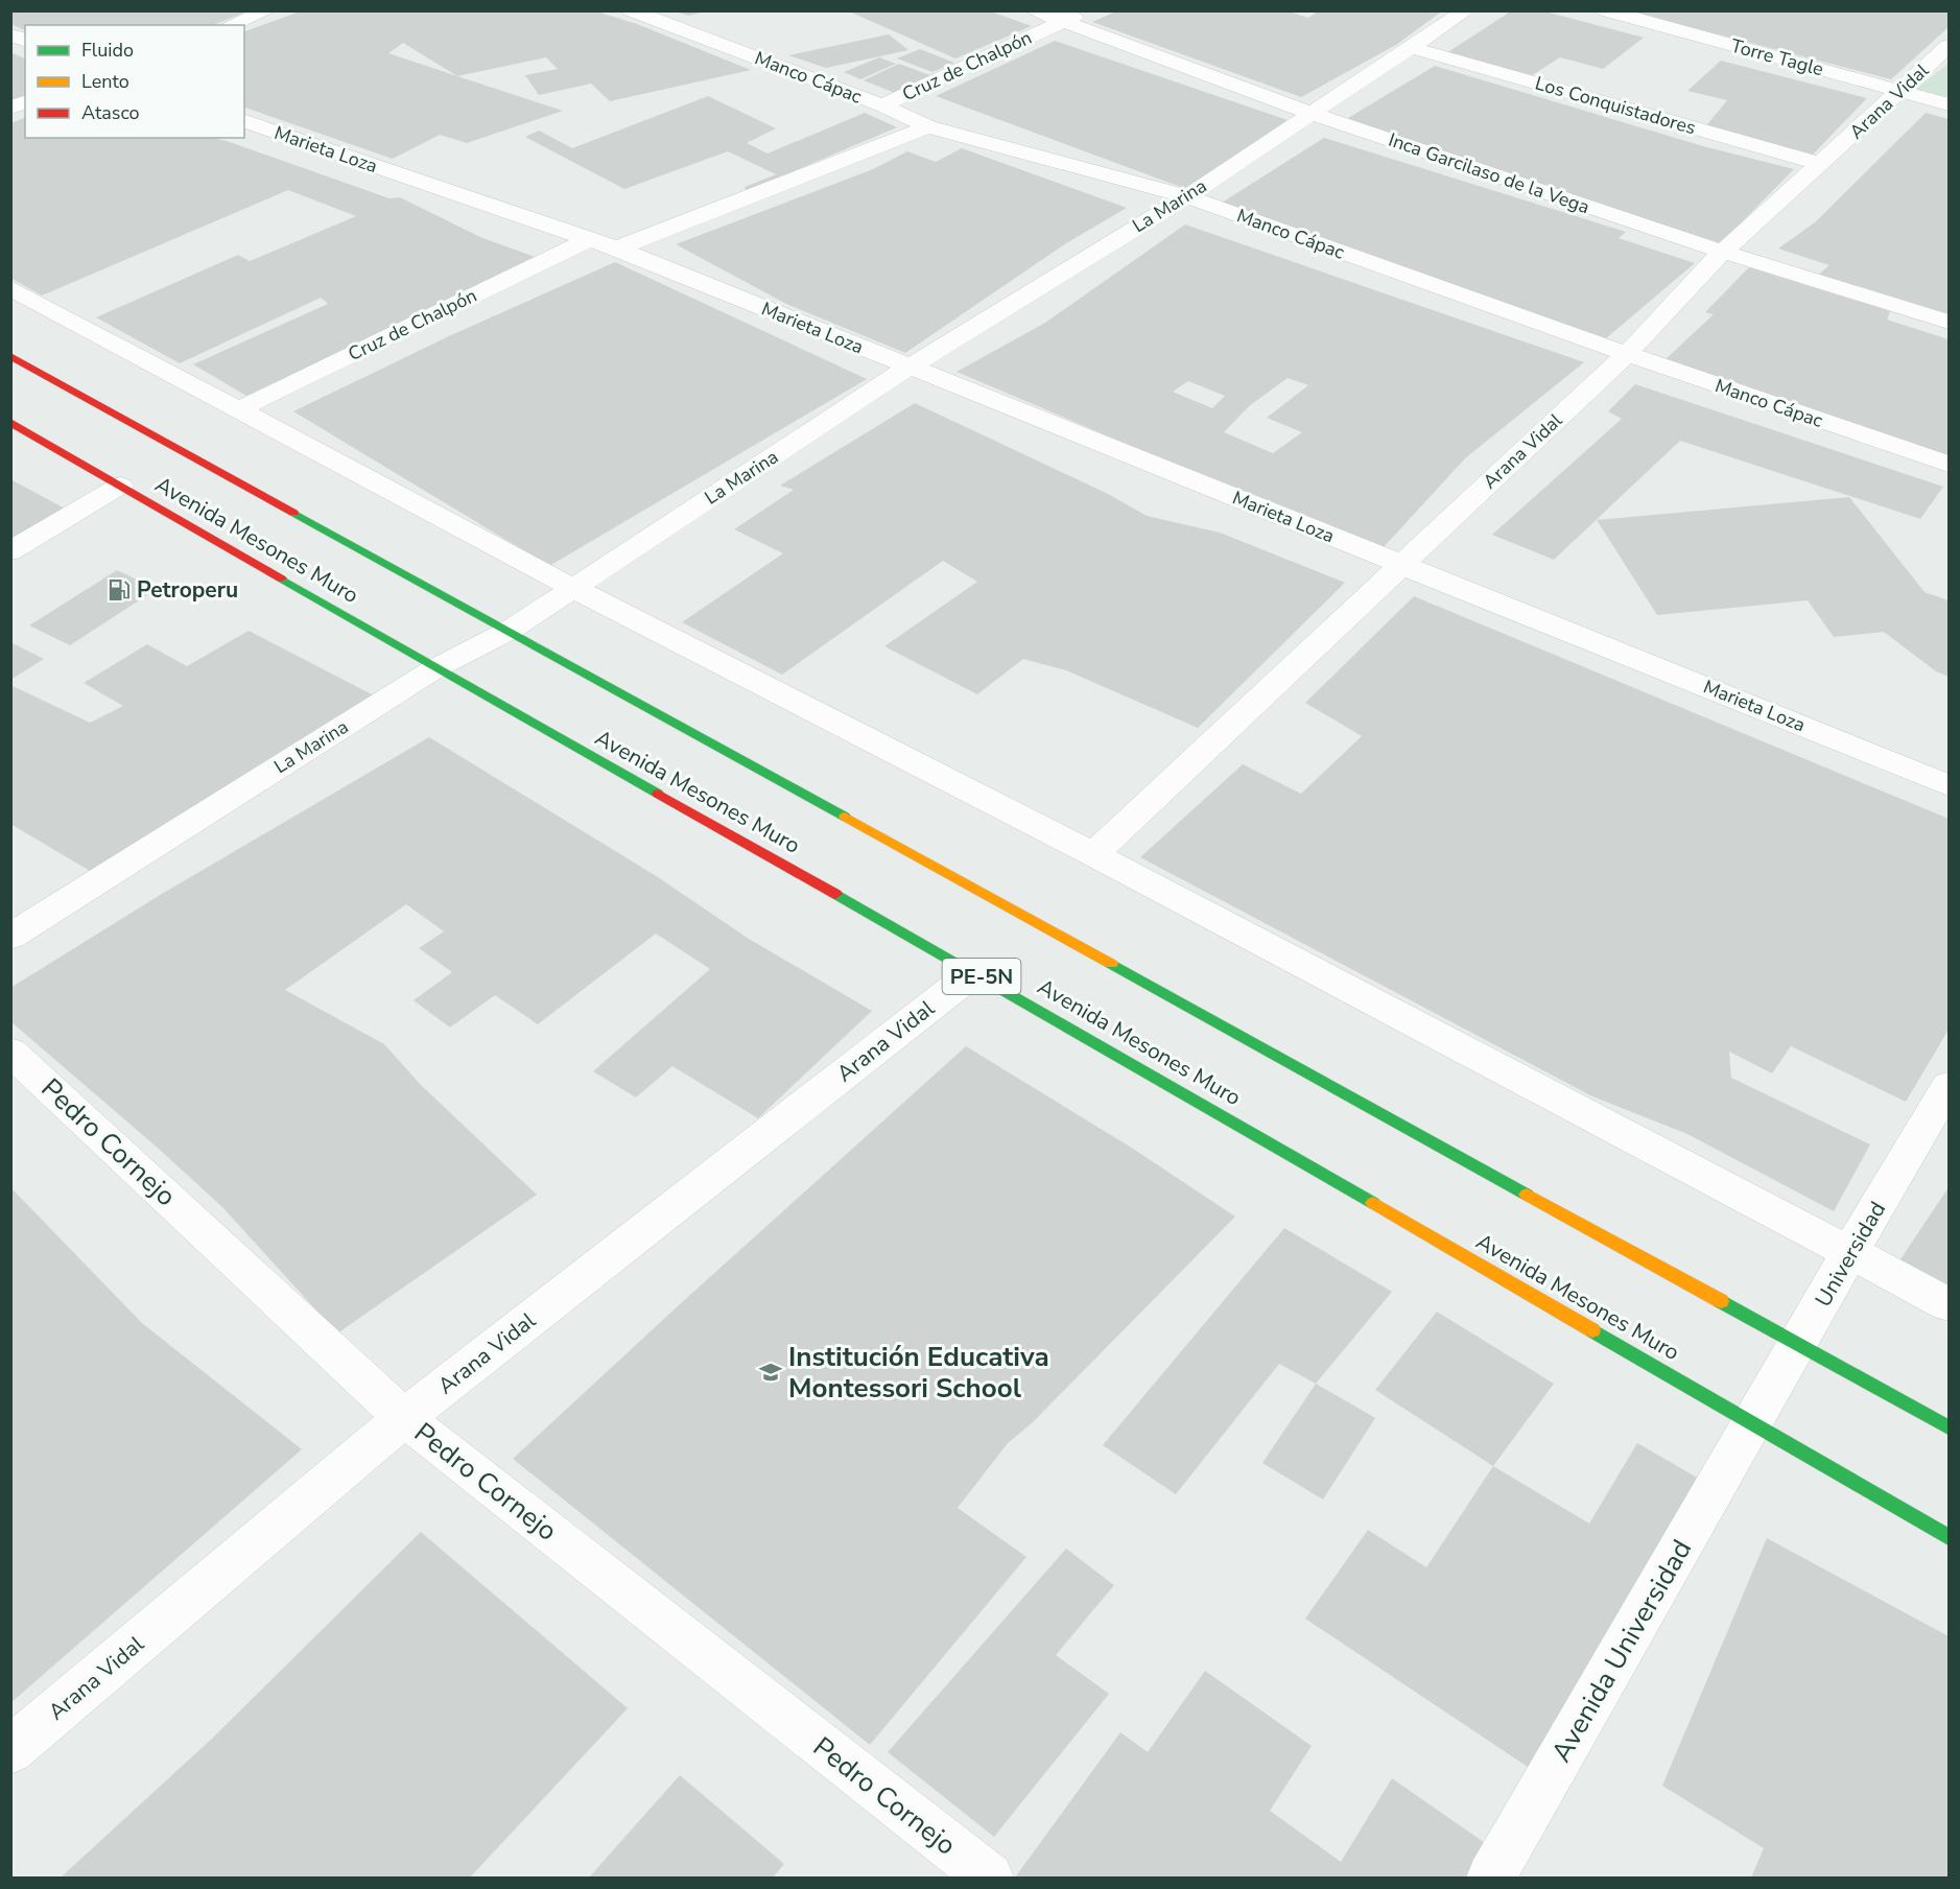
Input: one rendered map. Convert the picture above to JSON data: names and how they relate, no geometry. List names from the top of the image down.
{
  "streets": {
    "highway": ["Avenida Mesones Muro", "PE-5N"],
    "street": [
      "Torre Tagle",
      "Cruz de Chalpón",
      "Manco Cápac",
      "Arana Vidal",
      "Los Conquistadores",
      "Marieta Loza",
      "Inca Garcilaso de la Vega",
      "La Marina",
      "Pedro Cornejo",
      "Universidad",
      "Avenida Universidad"
    ]
  },
  "crossings": [
    ["Torre Tagle", "Arana Vidal"],
    ["Cruz de Chalpón", "Manco Cápac"],
    ["Cruz de Chalpón", "Marieta Loza"],
    ["Cruz de Chalpón", "Inca Garcilaso de la Vega"],
    ["Manco Cápac", "Arana Vidal"],
    ["Manco Cápac", "La Marina"],
    ["Arana Vidal", "Los Conquistadores"],
    ["Arana Vidal", "Marieta Loza"],
    ["Arana Vidal", "Inca Garcilaso de la Vega"],
    ["Arana Vidal", "Avenida Mesones Muro"],
    ["Arana Vidal", "Pedro Cornejo"],
    ["Los Conquistadores", "La Marina"],
    ["Marieta Loza", "La Marina"],
    ["Inca Garcilaso de la Vega", "La Marina"],
    ["La Marina", "Avenida Mesones Muro"],
    ["Avenida Mesones Muro", "Universidad"],
    ["Avenida Mesones Muro", "Avenida Universidad"],
    ["Universidad", "Avenida Universidad"]
  ],
  "places": {
    "fuel station": ["Petroperu"],
    "school or university": ["Institución Educativa Montessori School"]
  },
  "legend": ["Fluido", "Lento", "Atasco"]
}
